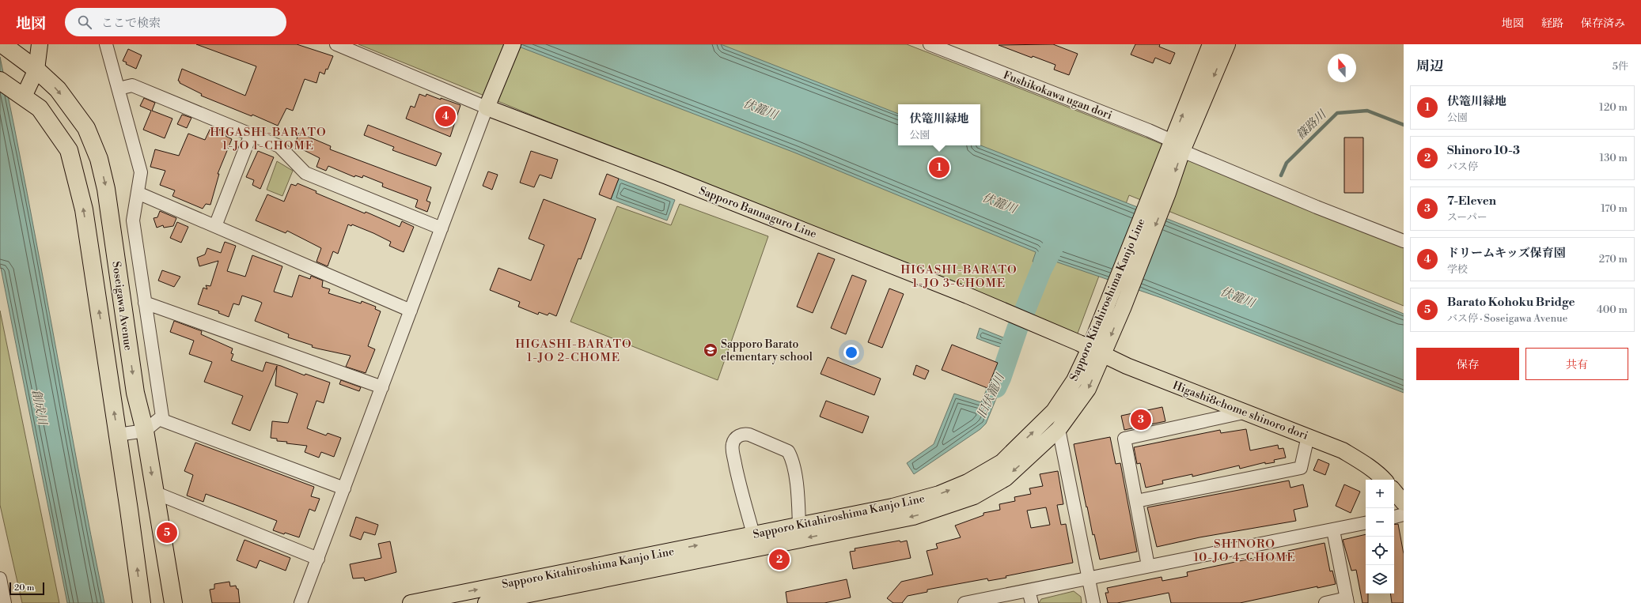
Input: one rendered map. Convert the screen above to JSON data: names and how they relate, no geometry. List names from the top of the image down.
{
  "streets": {
    "highway": ["Soseigawa Avenue"],
    "main road": ["Sapporo Bannaguro Line", "Sapporo Kitahiroshima Kanjo Line", "Higashi8chome shinoro dori"],
    "street": ["Fushikokawa ugan dori"]
  },
  "crossings": [
    ["Fushikokawa ugan dori", "Sapporo Kitahiroshima Kanjo Line"],
    ["Sapporo Bannaguro Line", "Sapporo Kitahiroshima Kanjo Line"],
    ["Sapporo Bannaguro Line", "Higashi8chome shinoro dori"],
    ["Sapporo Kitahiroshima Kanjo Line", "Higashi8chome shinoro dori"]
  ],
  "districts": [
    "HIGASHI-BARATO 1-JO 1-CHOME",
    "HIGASHI-BARATO 1-JO 3-CHOME",
    "HIGASHI-BARATO 1-JO 2-CHOME",
    "SHINORO 10-JO 4-CHOME"
  ],
  "water": [
    "伏籠川",
    "篠路川",
    "旧伏籠川",
    "創成川"
  ],
  "places": {
    "school or university": ["Sapporo Barato elementary school"]
  },
  "scale_bar": "20 m",
  "north": "top",
  "page": {
    "header": "地図",
    "search": "ここで検索",
    "nav": ["地図", "経路", "保存済み"],
    "heading": ["周辺", "5件"],
    "list": [
      {
        "mark": "1",
        "name": "伏篭川緑地",
        "note": "公園",
        "value": "120 m"
      },
      {
        "mark": "2",
        "name": "Shinoro 10-3",
        "note": "バス停",
        "value": "130 m"
      },
      {
        "mark": "3",
        "name": "7-Eleven",
        "note": "スーパー",
        "value": "170 m"
      },
      {
        "mark": "4",
        "name": "ドリームキッズ保育園",
        "note": "学校",
        "value": "270 m"
      },
      {
        "mark": "5",
        "name": "Barato Kohoku Bridge",
        "note": "バス停 · Soseigawa Avenue",
        "value": "400 m"
      }
    ],
    "popup": ["伏篭川緑地", "公園"],
    "pins": [
      "4",
      "1",
      "3",
      "5",
      "2"
    ],
    "buttons": ["保存", "共有"],
    "map_buttons": ["+", "−"],
    "scale": "20 m"
  }
}
